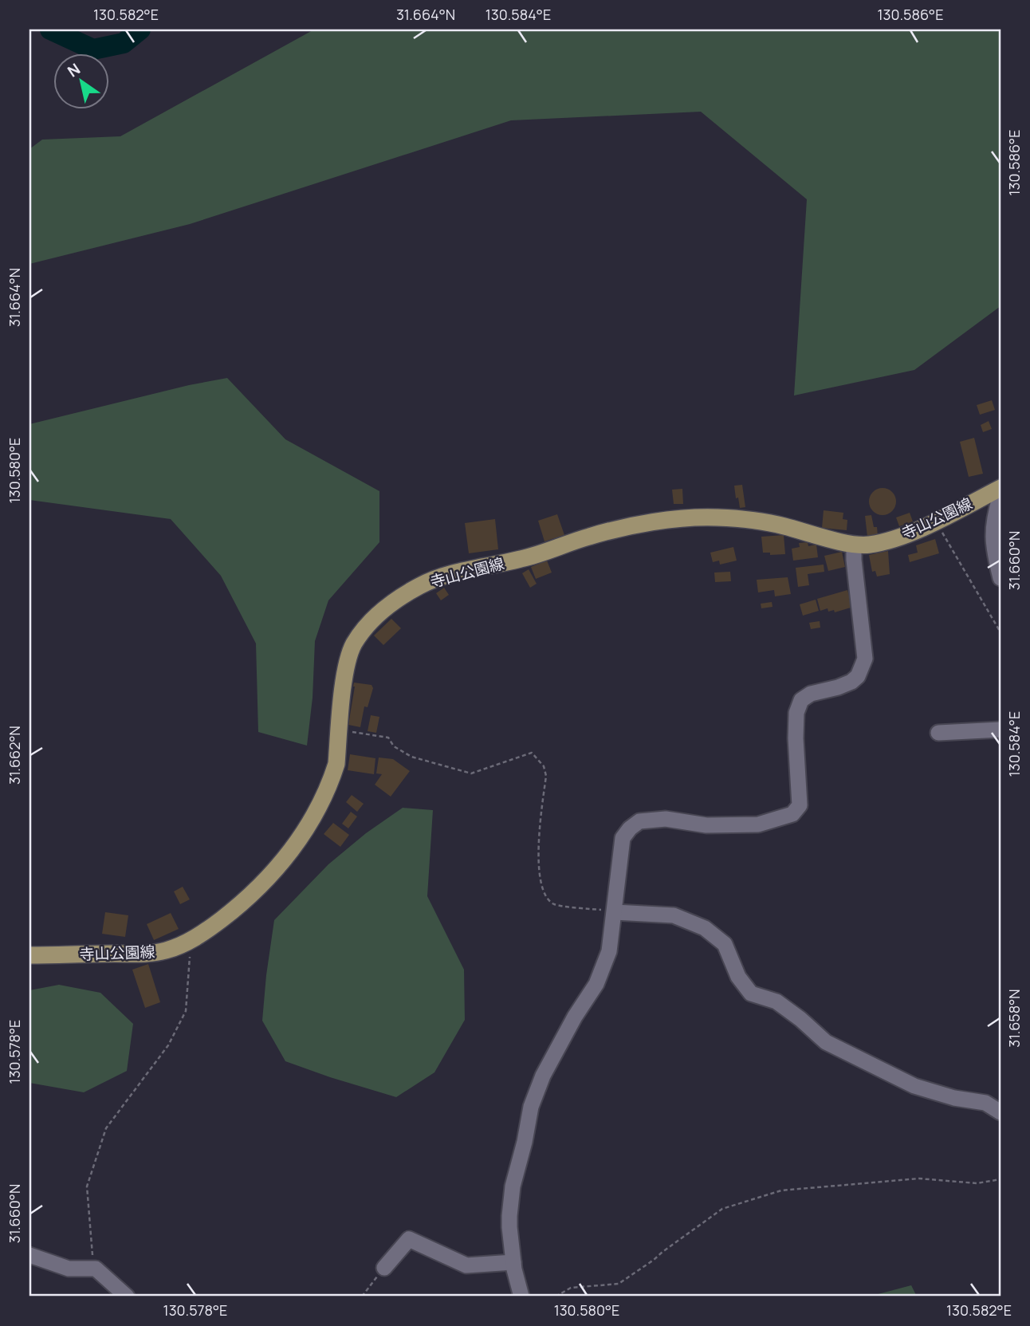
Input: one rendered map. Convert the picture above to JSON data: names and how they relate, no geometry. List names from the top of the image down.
{
  "streets": {
    "main road": ["寺山公園線"]
  },
  "north": "top left",
  "coordinates": [
    "130.582°E",
    "31.664°N",
    "130.584°E",
    "130.586°E",
    "130.580°E",
    "31.660°N",
    "31.662°N",
    "31.658°N",
    "130.578°E"
  ]
}
